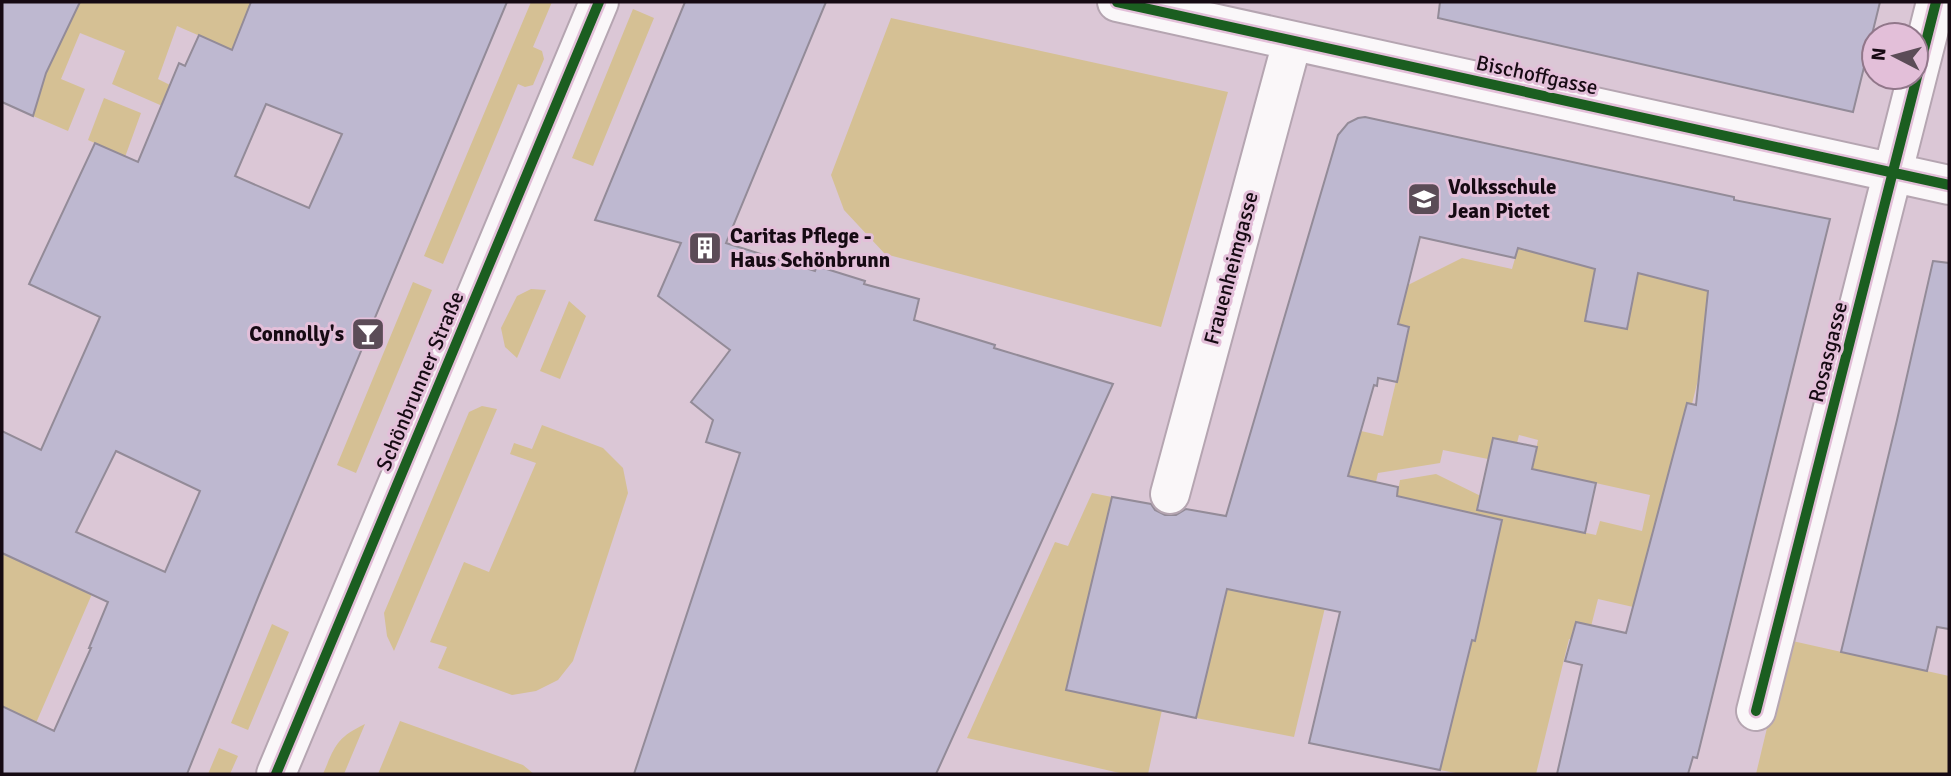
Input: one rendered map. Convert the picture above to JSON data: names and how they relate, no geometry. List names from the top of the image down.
{
  "streets": {
    "street": [
      "Bischoffgasse",
      "Frauenheimgasse",
      "Rosasgasse",
      "Schönbrunner Straße"
    ]
  },
  "crossings": [
    ["Bischoffgasse", "Frauenheimgasse"],
    ["Bischoffgasse", "Rosasgasse"]
  ],
  "places": {
    "school or university": ["Volksschule Jean Pictet"],
    "building": ["Caritas Pflege - Haus Schönbrunn"],
    "bar": ["Connolly's"]
  },
  "north": "left"
}
